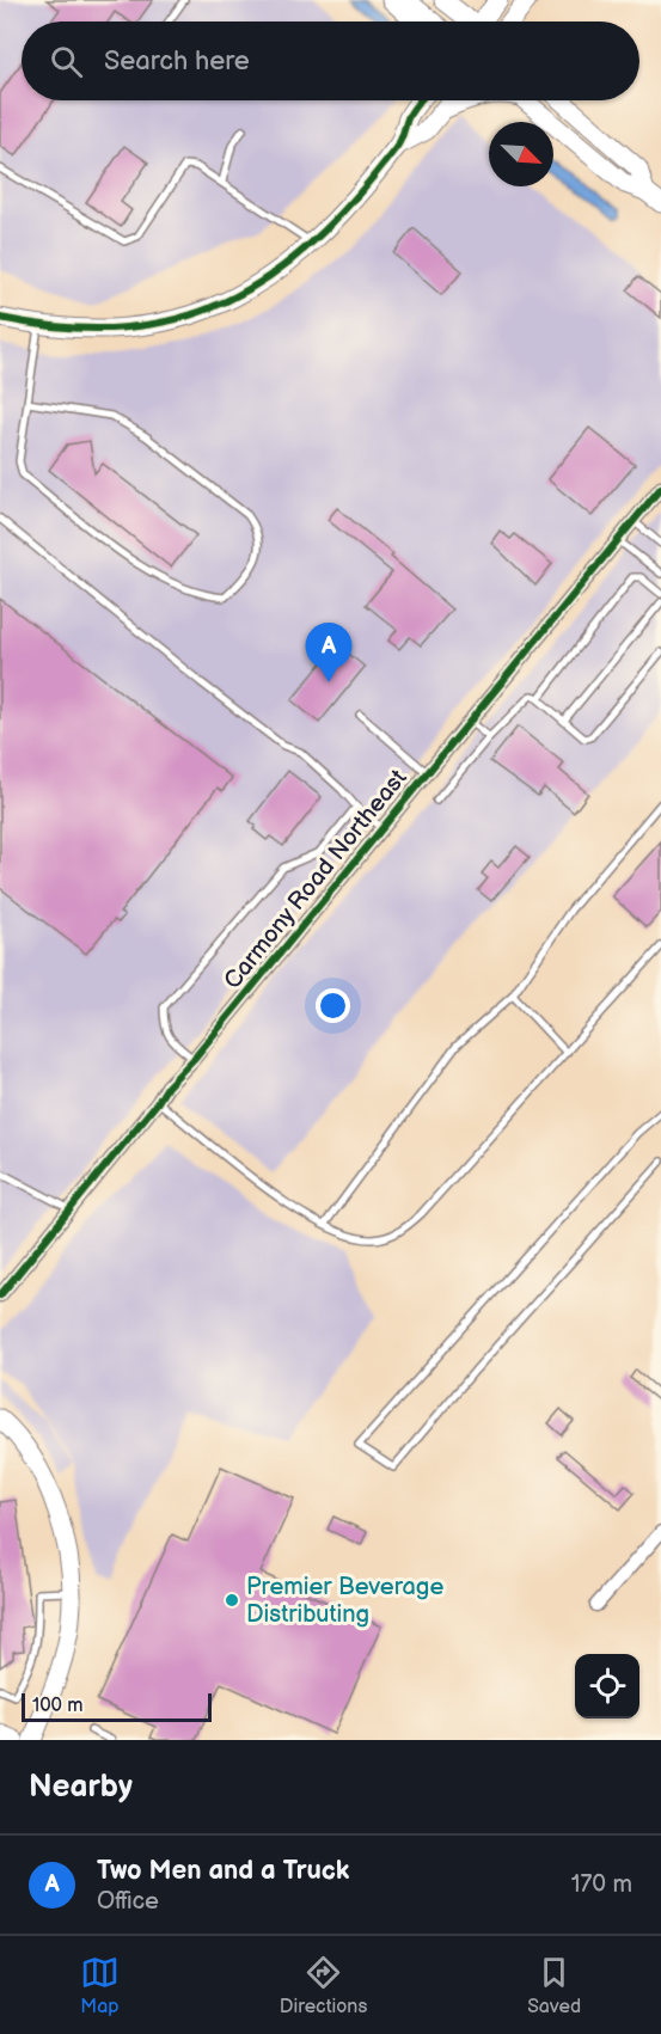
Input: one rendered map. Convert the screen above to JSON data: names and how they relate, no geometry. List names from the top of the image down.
{
  "streets": {
    "street": ["Carmony Road Northeast"]
  },
  "places": ["Premier Beverage Distributing"],
  "scale_bar": "100 m",
  "north": "bottom right",
  "page": {
    "search": "Search here",
    "pins": "A",
    "scale": "100 m",
    "heading": "Nearby",
    "list": [
      {
        "mark": "A",
        "name": "Two Men and a Truck",
        "note": "Office",
        "value": "170 m"
      }
    ],
    "nav": ["Map", "Directions", "Saved"]
  }
}
